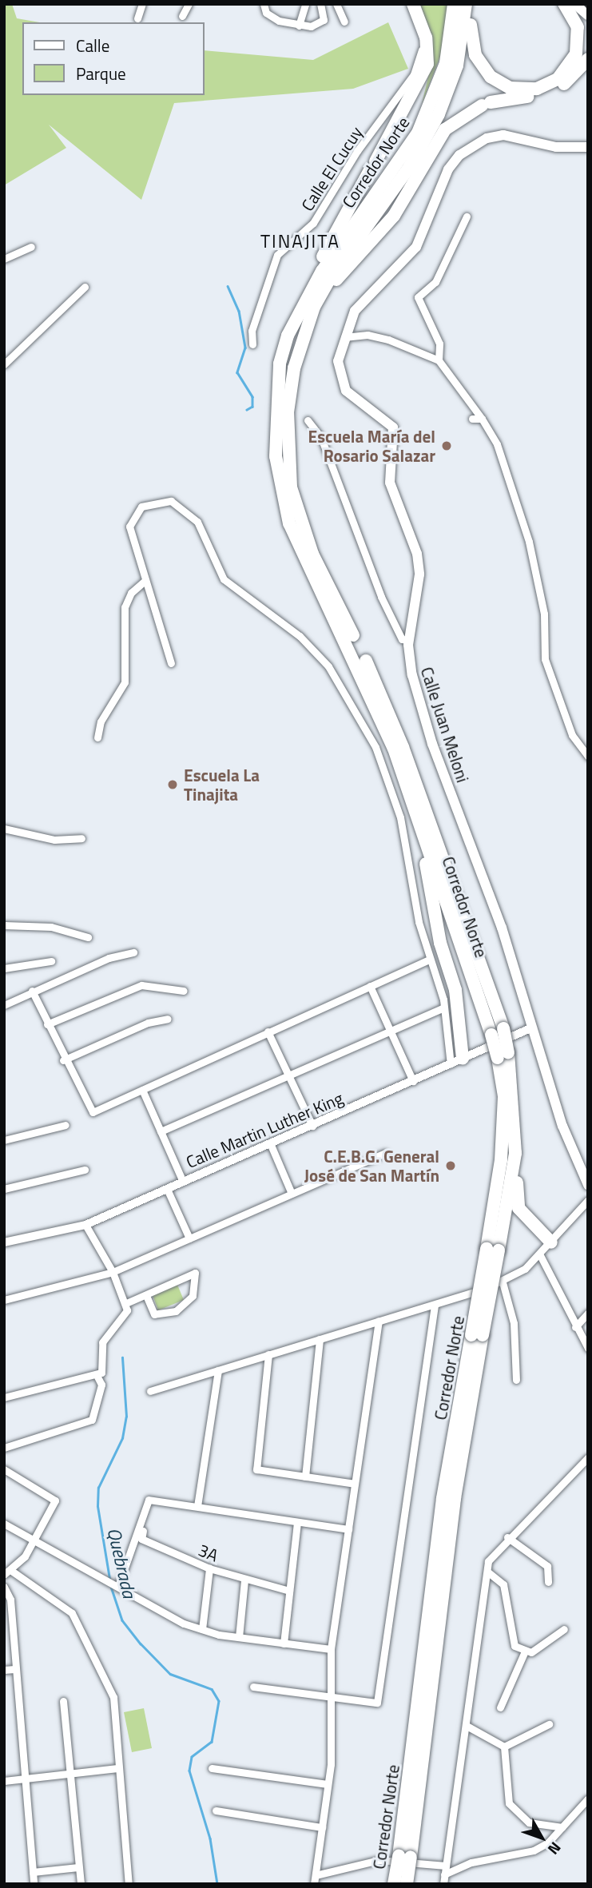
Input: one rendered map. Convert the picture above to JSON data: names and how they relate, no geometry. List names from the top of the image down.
{
  "streets": {
    "highway": ["Corredor Norte"],
    "main road": ["Calle Juan Meloni"],
    "street": ["Calle El Cucuy", "Calle Martin Luther King", "3A"]
  },
  "crossings": [
    ["Calle Juan Meloni", "Calle Martin Luther King"]
  ],
  "districts": ["TINAJITA"],
  "water": ["Quebrada"],
  "places": ["Escuela María del Rosario Salazar", "Escuela La Tinajita", "C.E.B.G. General José de San Martín"],
  "legend": ["Calle", "Parque"],
  "north": "bottom right"
}
